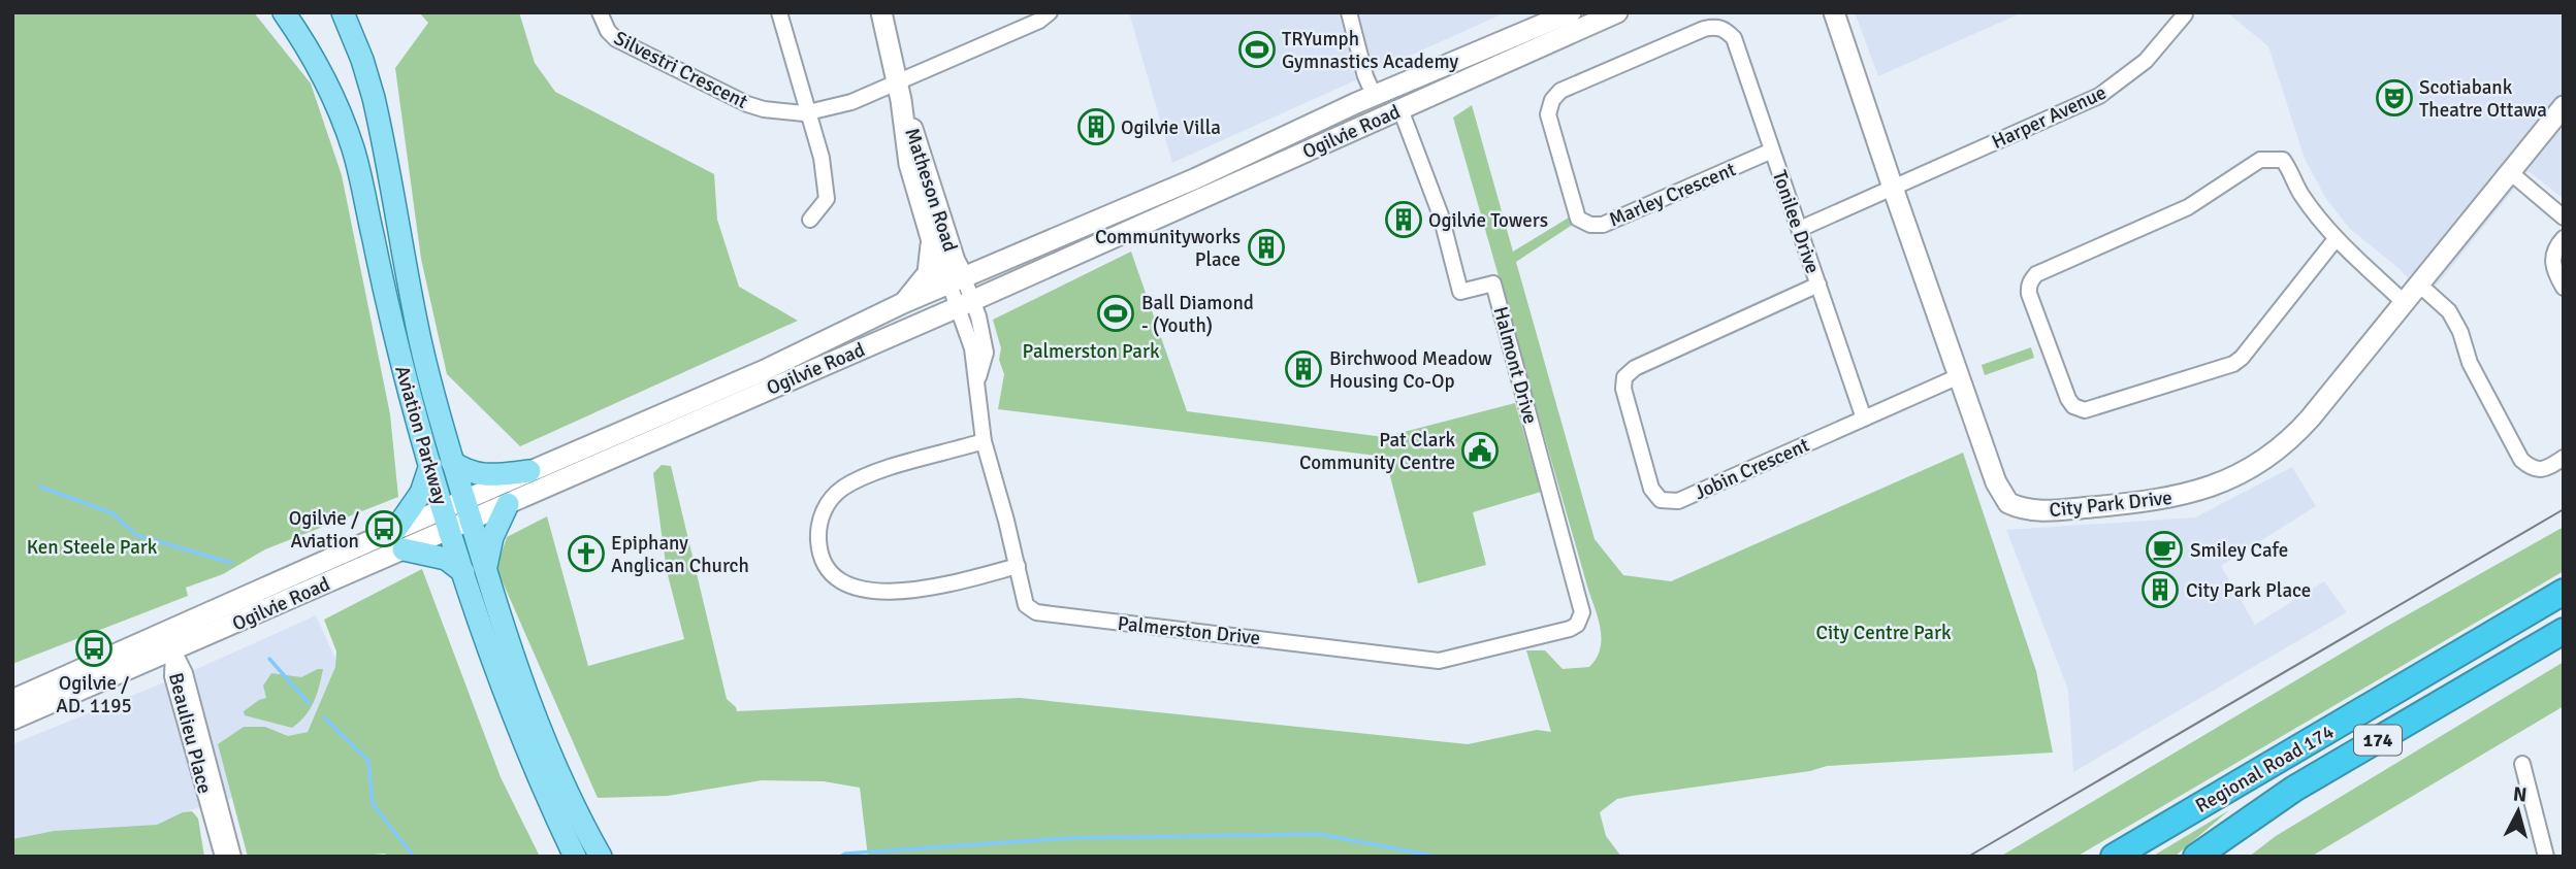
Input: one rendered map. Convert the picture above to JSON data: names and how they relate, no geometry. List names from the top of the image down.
{
  "streets": {
    "highway": ["174", "Regional Road 174"],
    "main road": [
      "Ogilvie Road",
      "Matheson Road",
      "Aviation Parkway",
      "City Park Drive"
    ],
    "street": [
      "Silvestri Crescent",
      "Harper Avenue",
      "Marley Crescent",
      "Tonilee Drive",
      "Halmont Drive",
      "Jobin Crescent",
      "Palmerston Drive",
      "Beaulieu Place"
    ]
  },
  "crossings": [
    ["Silvestri Crescent", "Matheson Road"],
    ["Harper Avenue", "Tonilee Drive"],
    ["Harper Avenue", "City Park Drive"],
    ["Ogilvie Road", "Matheson Road"],
    ["Ogilvie Road", "Halmont Drive"],
    ["Ogilvie Road", "Aviation Parkway"],
    ["Ogilvie Road", "Palmerston Drive"],
    ["Ogilvie Road", "Beaulieu Place"],
    ["Matheson Road", "Palmerston Drive"],
    ["Marley Crescent", "Tonilee Drive"],
    ["Tonilee Drive", "Jobin Crescent"],
    ["Halmont Drive", "Palmerston Drive"],
    ["Jobin Crescent", "City Park Drive"]
  ],
  "parks": ["Palmerston Park", "Ken Steele Park", "City Centre Park"],
  "places": {
    "sports": ["TRYumph Gymnastics Academy", "Ball Diamond - (Youth)"],
    "theatre": ["Scotiabank Theatre Ottawa"],
    "building": [
      "Ogilvie Villa",
      "Ogilvie Towers",
      "Communityworks Place",
      "Birchwood Meadow Housing Co-Op",
      "City Park Place"
    ],
    "public building": ["Pat Clark Community Centre"],
    "bus stop": ["Ogilvie / Aviation", "Ogilvie / AD. 1195"],
    "cafe": ["Smiley Cafe"],
    "church": ["Epiphany Anglican Church"]
  },
  "north": "top"
}
